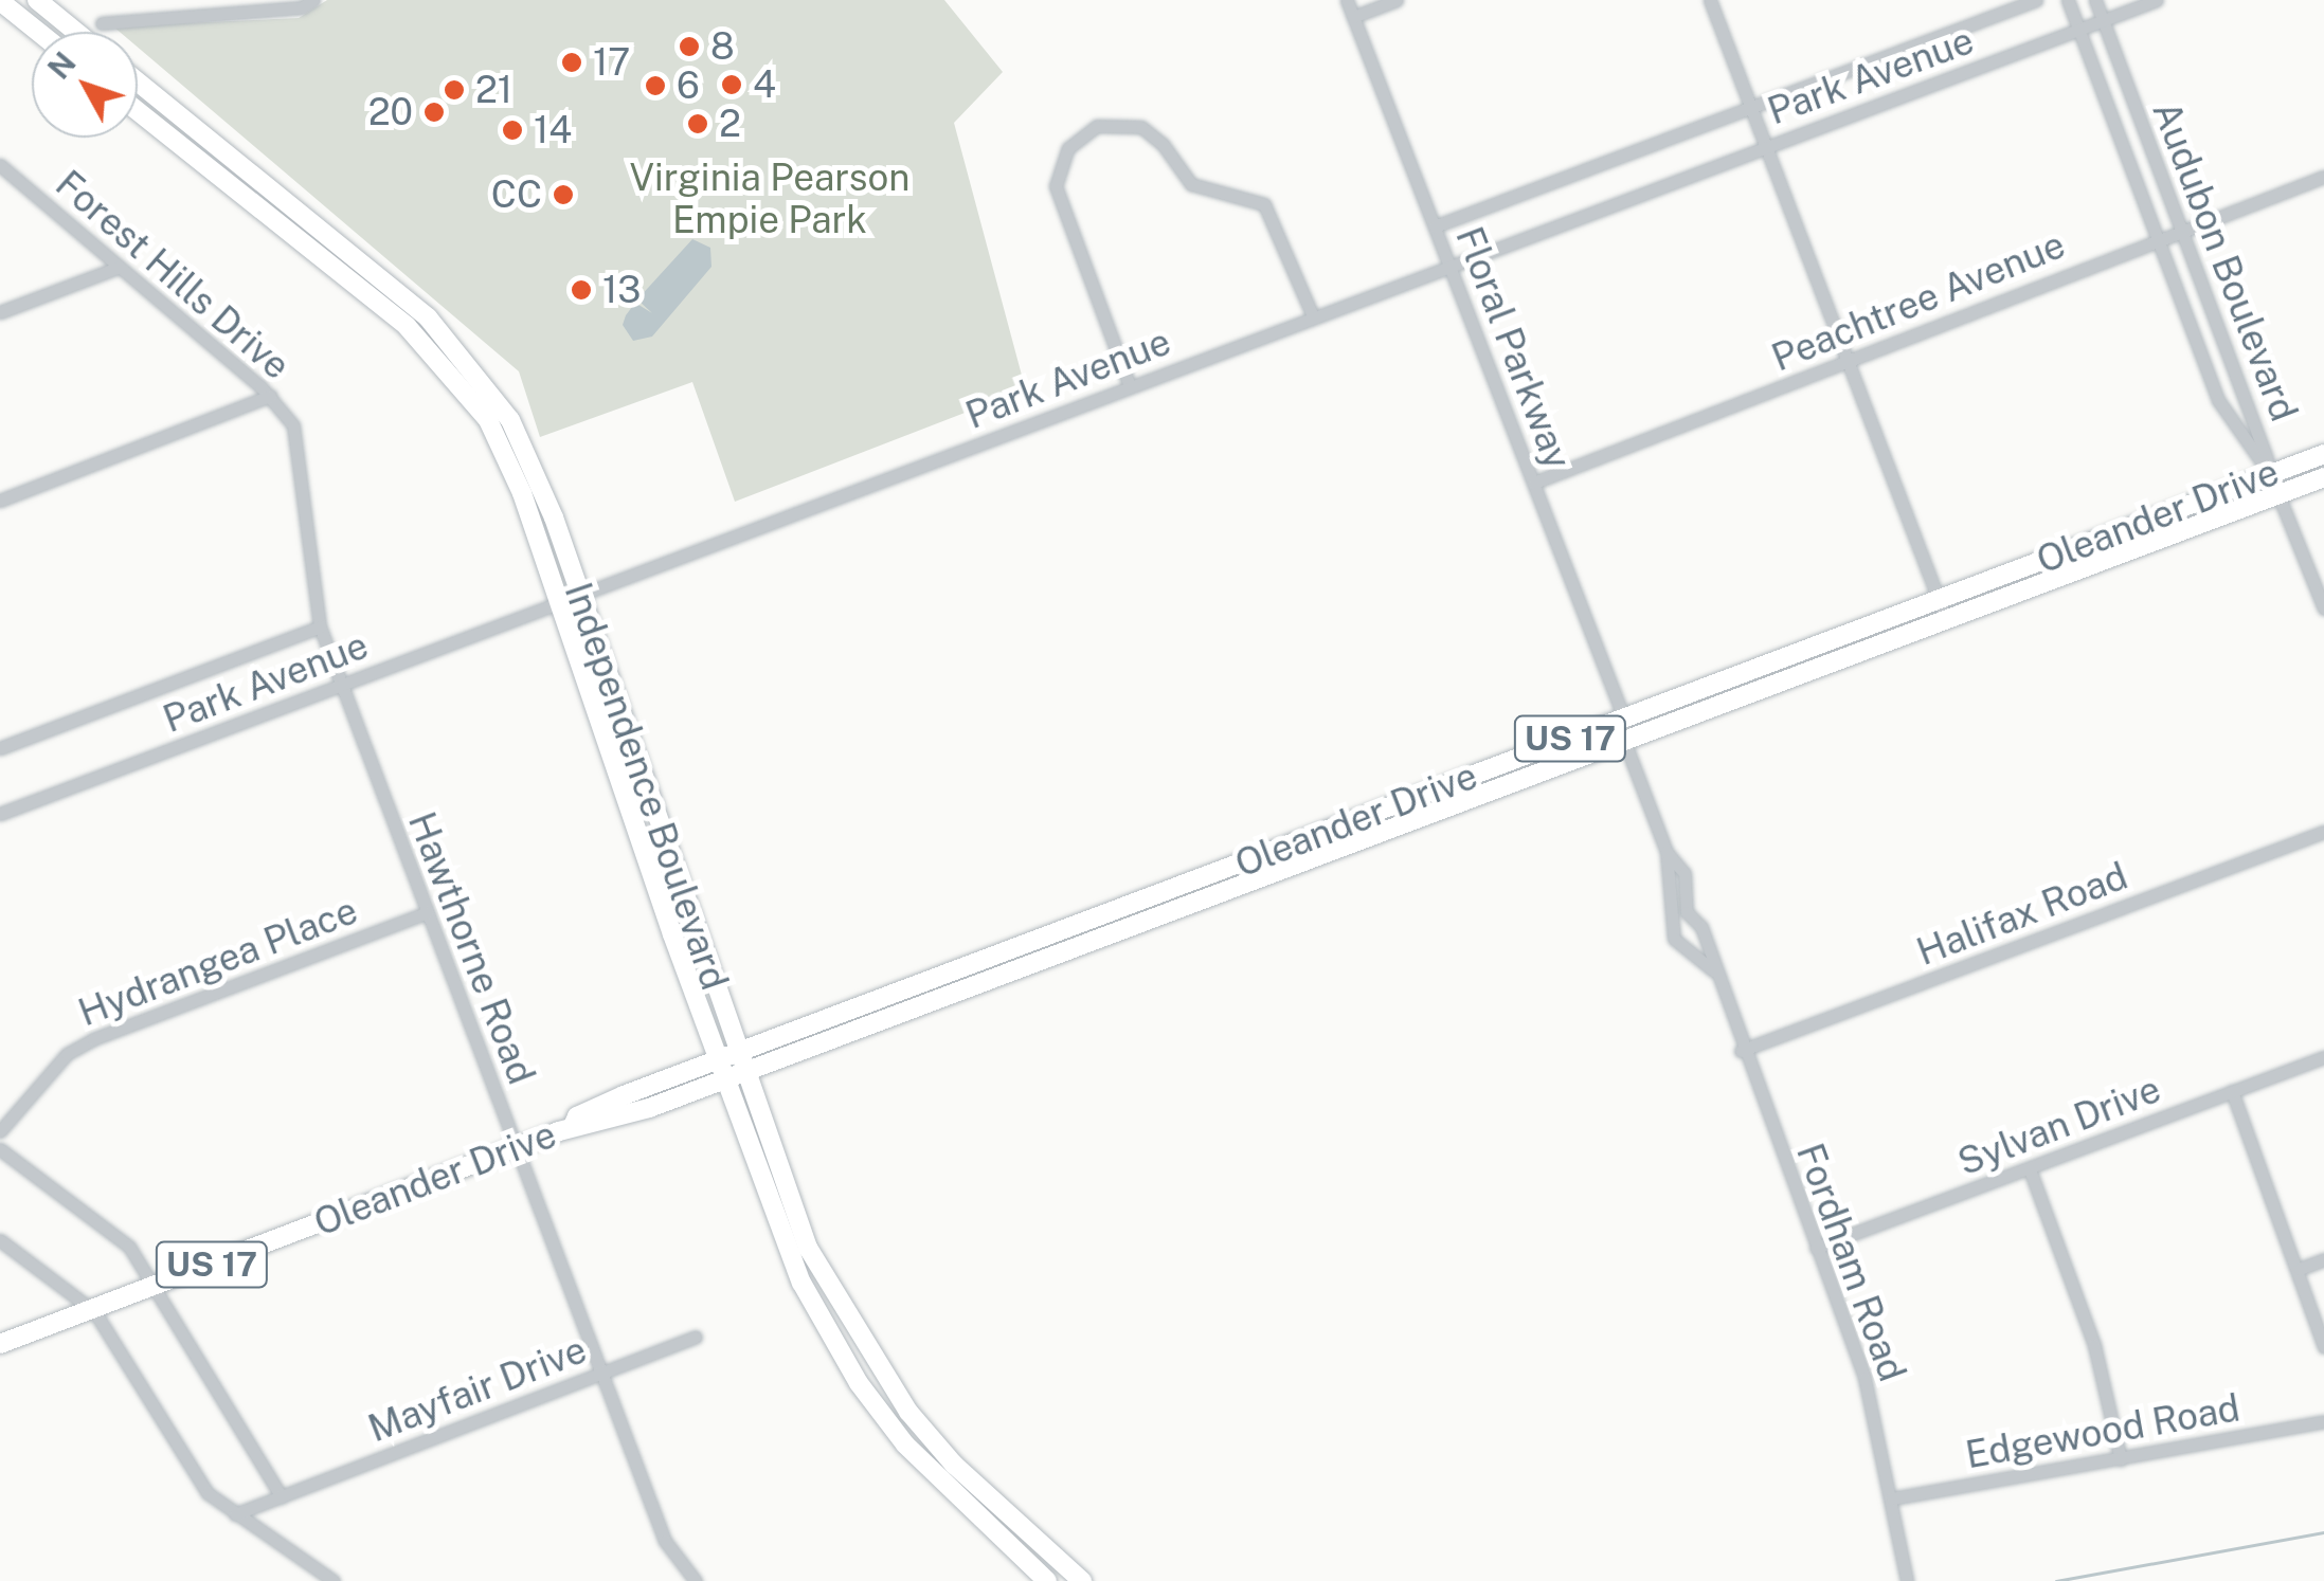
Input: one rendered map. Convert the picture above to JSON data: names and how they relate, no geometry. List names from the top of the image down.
{
  "streets": {
    "main road": ["Oleander Drive", "US 17", "Independence Boulevard"],
    "street": [
      "Park Avenue",
      "Audubon Boulevard",
      "Forest Hills Drive",
      "Peachtree Avenue",
      "Floral Parkway",
      "Halifax Road",
      "Hawthorne Road",
      "Hydrangea Place",
      "Sylvan Drive",
      "Fordham Road",
      "Mayfair Drive",
      "Edgewood Road"
    ]
  },
  "crossings": [
    ["Park Avenue", "Audubon Boulevard"],
    ["Park Avenue", "Forest Hills Drive"],
    ["Park Avenue", "Floral Parkway"],
    ["Park Avenue", "Independence Boulevard"],
    ["Park Avenue", "Hawthorne Road"],
    ["Audubon Boulevard", "Peachtree Avenue"],
    ["Audubon Boulevard", "Oleander Drive"],
    ["Forest Hills Drive", "Hawthorne Road"],
    ["Peachtree Avenue", "Floral Parkway"],
    ["Floral Parkway", "Oleander Drive"],
    ["Floral Parkway", "Fordham Road"],
    ["Oleander Drive", "Independence Boulevard"],
    ["Oleander Drive", "Hawthorne Road"],
    ["Oleander Drive", "Fordham Road"],
    ["Halifax Road", "Fordham Road"],
    ["Hawthorne Road", "Hydrangea Place"],
    ["Hawthorne Road", "Mayfair Drive"],
    ["Sylvan Drive", "Fordham Road"],
    ["Fordham Road", "Edgewood Road"]
  ],
  "parks": ["Virginia Pearson Empie Park"],
  "places": [
    "8",
    "17",
    "4",
    "6",
    "21",
    "20",
    "2",
    "14",
    "CC",
    "13"
  ],
  "north": "top left"
}
